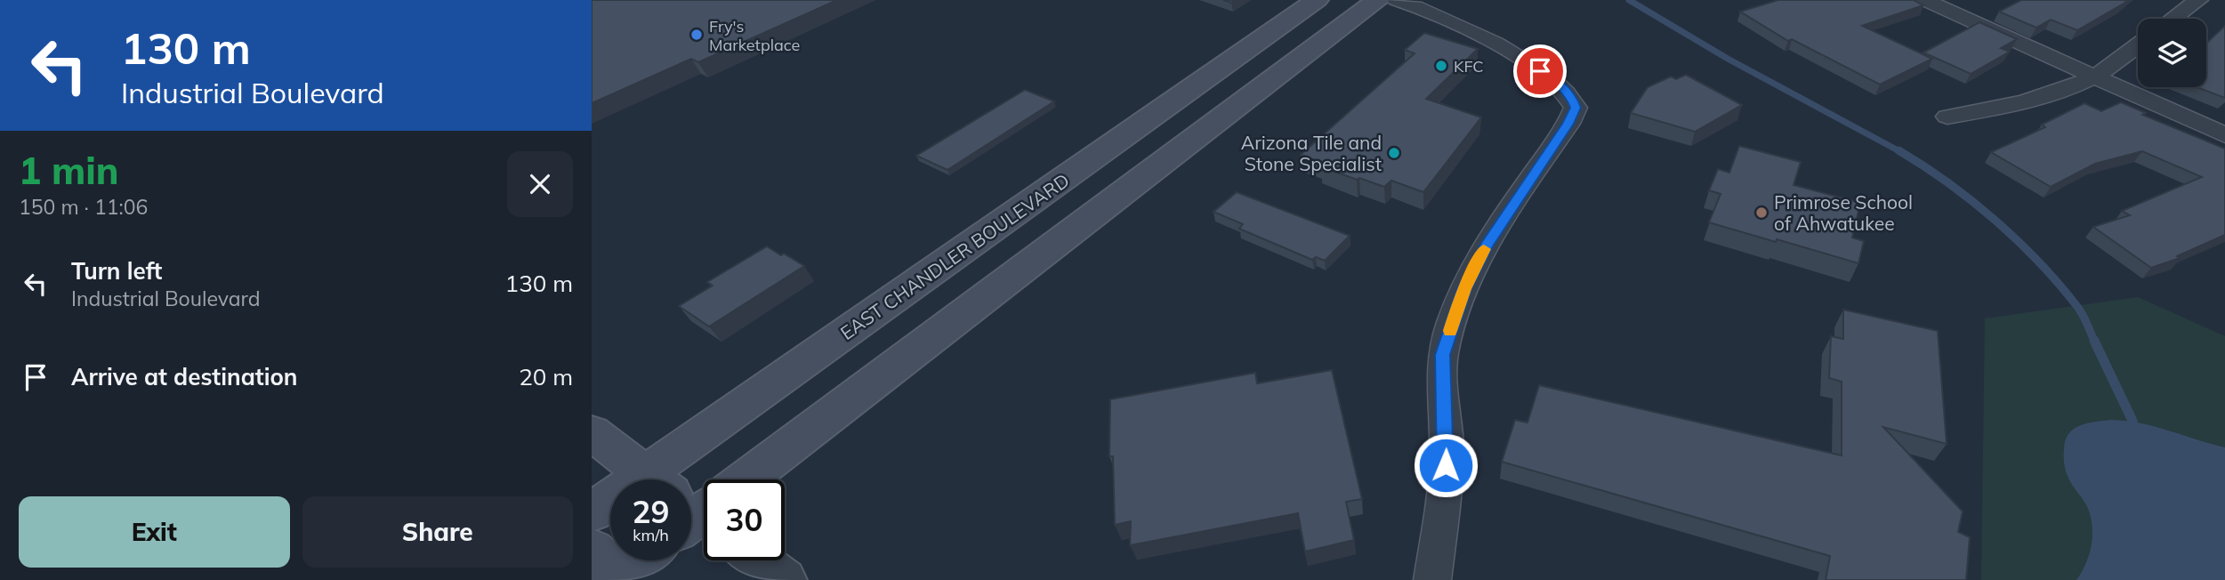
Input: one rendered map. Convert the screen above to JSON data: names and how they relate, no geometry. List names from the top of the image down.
{
  "streets": {
    "main road": ["EAST CHANDLER BOULEVARD"]
  },
  "places": [
    "Fry's Marketplace",
    "KFC",
    "Arizona Tile and Stone Specialist",
    "Primrose School of Ahwatukee"
  ],
  "page": {
    "turn": ["130 m", "Industrial Boulevard"],
    "heading": ["1 min", "150 m · 11:06"],
    "list": [
      {
        "name": "Turn left",
        "note": "Industrial Boulevard",
        "value": "130 m"
      },
      {
        "name": "Arrive at destination",
        "value": "20 m"
      }
    ],
    "speed": "29 km/h",
    "limit": "30",
    "buttons": ["Exit", "Share"]
  }
}
